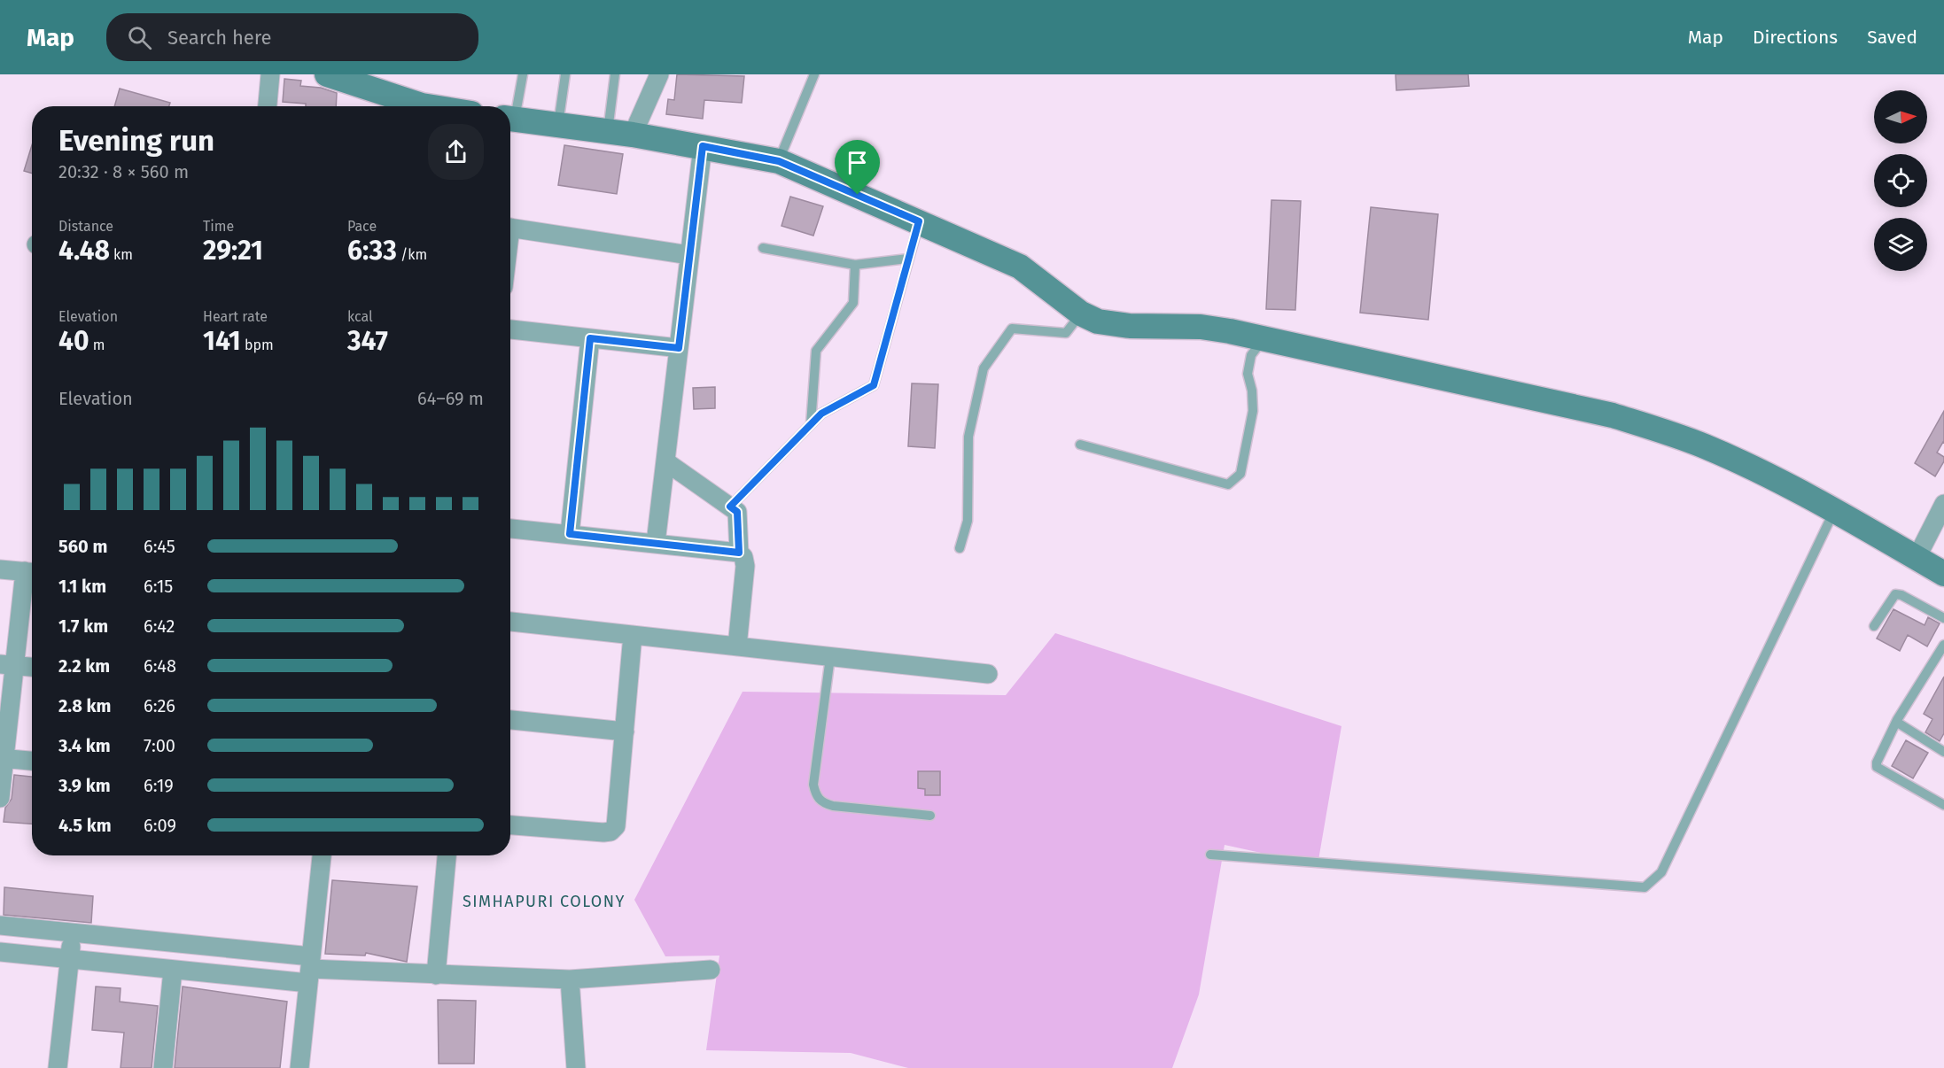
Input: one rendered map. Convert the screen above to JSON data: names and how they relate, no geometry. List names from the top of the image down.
{
  "districts": ["SIMHAPURI COLONY"],
  "north": "right",
  "page": {
    "header": "Map",
    "search": "Search here",
    "nav": ["Map", "Directions", "Saved"],
    "heading": ["Evening run", "20:32 · 8 × 560 m"],
    "stats": [
      ["Distance", "4.48 km"],
      ["Time", "29:21"],
      ["Pace", "6:33 /km"],
      ["Elevation", "40 m"],
      ["Heart rate", "141 bpm"],
      ["kcal", "347"]
    ],
    "chart": ["Elevation", "64–69 m"],
    "list": [
      {
        "name": "560 m",
        "note": "6:45"
      },
      {
        "name": "1.1 km",
        "note": "6:15"
      },
      {
        "name": "1.7 km",
        "note": "6:42"
      },
      {
        "name": "2.2 km",
        "note": "6:48"
      },
      {
        "name": "2.8 km",
        "note": "6:26"
      },
      {
        "name": "3.4 km",
        "note": "7:00"
      },
      {
        "name": "3.9 km",
        "note": "6:19"
      },
      {
        "name": "4.5 km",
        "note": "6:09"
      }
    ]
  }
}
